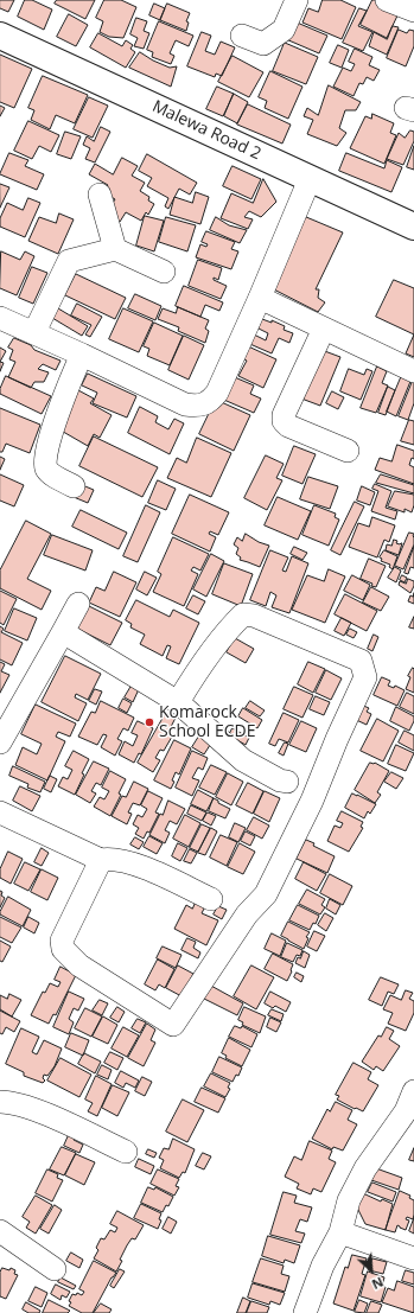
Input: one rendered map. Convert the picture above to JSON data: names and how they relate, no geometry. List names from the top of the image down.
{
  "streets": {
    "main road": ["Malewa Road 2"]
  },
  "places": ["Komarock School ECDE"],
  "north": "bottom right"
}
